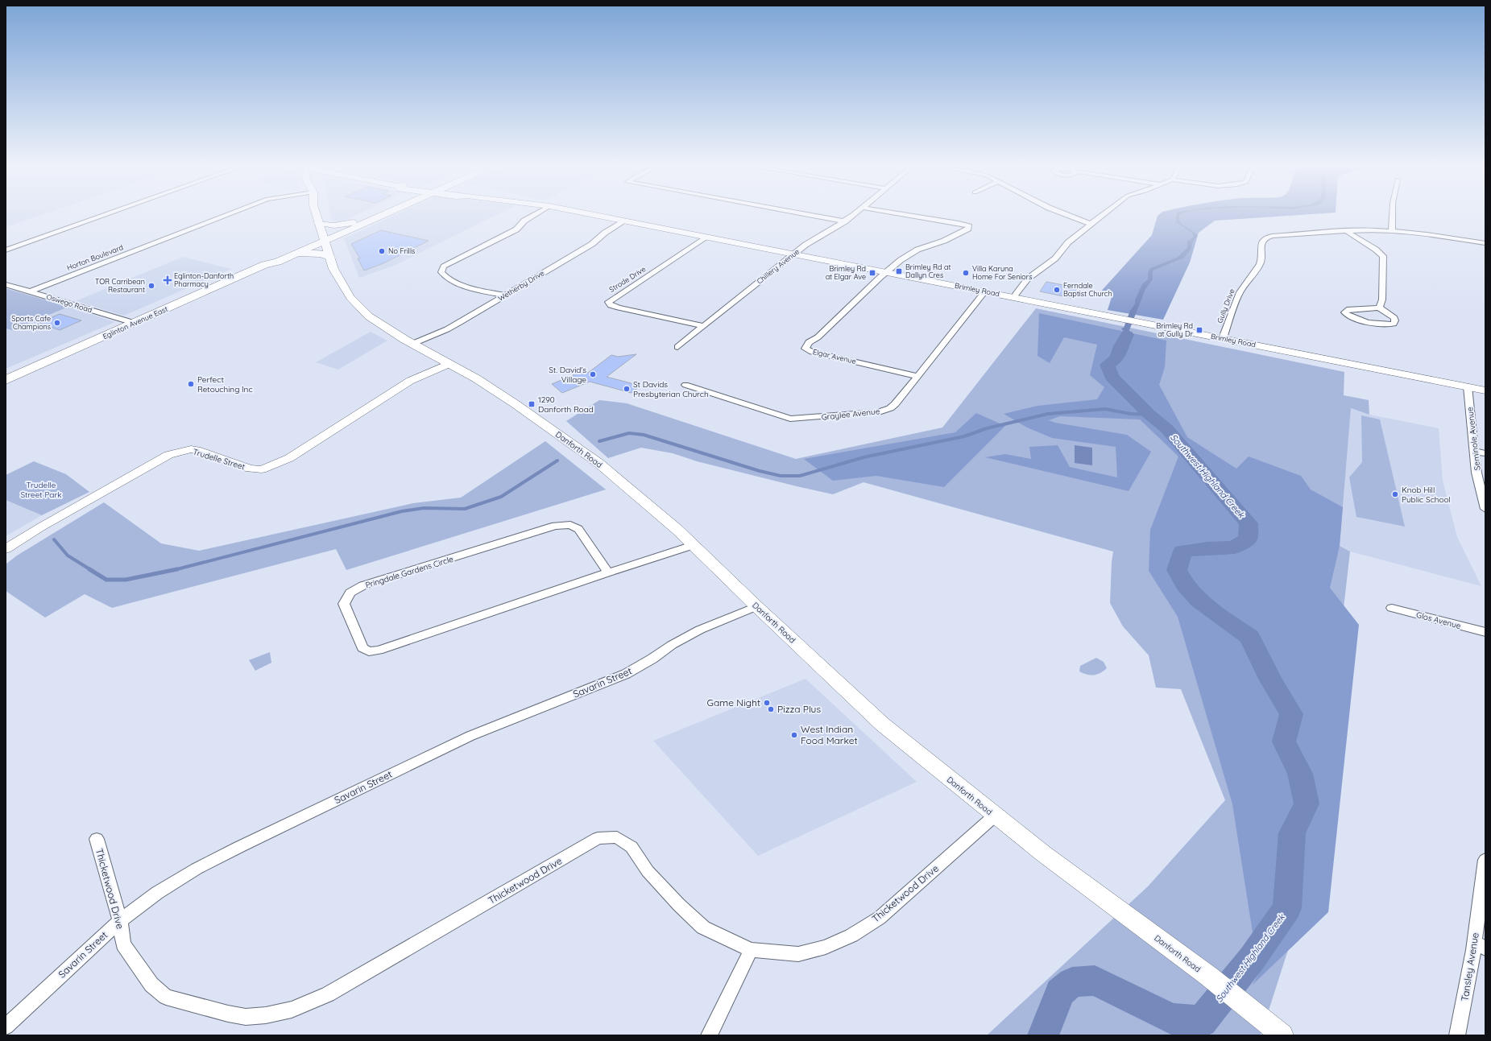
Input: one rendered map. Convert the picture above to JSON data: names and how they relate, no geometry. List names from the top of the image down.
{
  "streets": {
    "main road": ["Brimley Road", "Eglinton Avenue East", "Danforth Road"],
    "street": [
      "Horton Boulevard",
      "Chillery Avenue",
      "Strode Drive",
      "Wetherby Drive",
      "Oswego Road",
      "Gully Drive",
      "Elgar Avenue",
      "Graylee Avenue",
      "Seminole Avenue",
      "Trudelle Street",
      "Pringdale Gardens Circle",
      "Glos Avenue",
      "Savarin Street",
      "Thicketwood Drive",
      "Tansley Avenue"
    ]
  },
  "crossings": [
    ["Horton Boulevard", "Oswego Road"],
    ["Chillery Avenue", "Strode Drive"],
    ["Chillery Avenue", "Brimley Road"],
    ["Strode Drive", "Brimley Road"],
    ["Wetherby Drive", "Brimley Road"],
    ["Wetherby Drive", "Danforth Road"],
    ["Brimley Road", "Gully Drive"],
    ["Brimley Road", "Elgar Avenue"],
    ["Brimley Road", "Graylee Avenue"],
    ["Brimley Road", "Seminole Avenue"],
    ["Oswego Road", "Eglinton Avenue East"],
    ["Eglinton Avenue East", "Danforth Road"],
    ["Elgar Avenue", "Graylee Avenue"],
    ["Danforth Road", "Trudelle Street"],
    ["Danforth Road", "Pringdale Gardens Circle"],
    ["Danforth Road", "Savarin Street"],
    ["Danforth Road", "Thicketwood Drive"],
    ["Savarin Street", "Thicketwood Drive"]
  ],
  "water": ["Southwest Highland Creek"],
  "parks": ["Trudelle Street Park"],
  "places": {
    "other": [
      "No Frills",
      "Villa Karuna Home For Seniors",
      "TOR Carribean Restaurant",
      "Ferndale Baptist Church",
      "Sports Cafe Champions",
      "St. David's Village",
      "Perfect Retouching Inc",
      "St Davids Presbyterian Church",
      "Knob Hill Public School",
      "Game Night",
      "Pizza Plus",
      "West Indian Food Market"
    ],
    "transit": [
      "Brimley Rd at Dallyn Cres",
      "Brimley Rd at Elgar Ave",
      "Brimley Rd at Gully Dr",
      "1290 Danforth Road"
    ],
    "health": ["Eglinton-Danforth Pharmacy"]
  }
}
